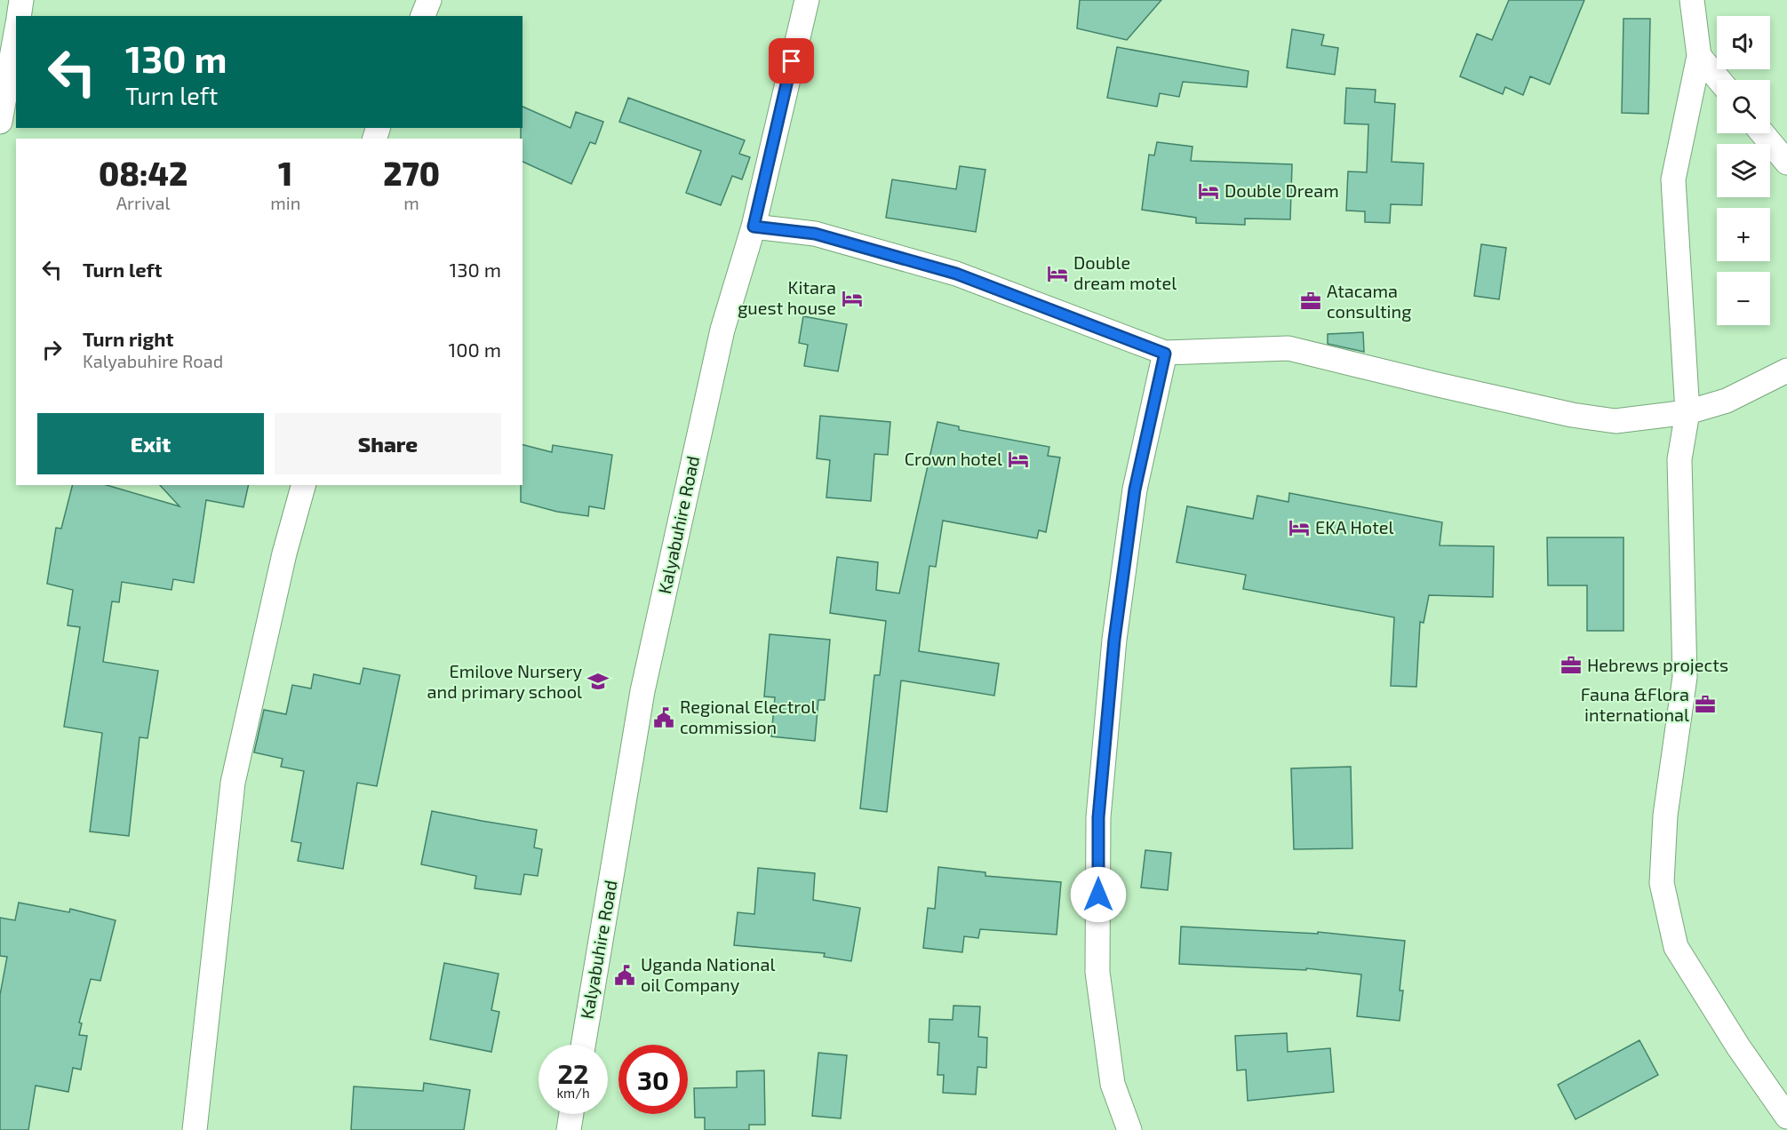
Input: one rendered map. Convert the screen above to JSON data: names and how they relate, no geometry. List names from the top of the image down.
{
  "streets": {
    "street": ["Kalyabuhire Road"]
  },
  "places": {
    "hotel": [
      "Double Dream",
      "Double dream motel",
      "Kitara guest house",
      "Crown hotel",
      "EKA Hotel"
    ],
    "office": ["Atacama consulting", "Hebrews projects", "Fauna &Flora international"],
    "school or university": ["Emilove Nursery and primary school"],
    "public building": ["Regional Electrol commission", "Uganda National oil Company"]
  },
  "page": {
    "map_buttons": ["+", "−"],
    "turn": ["130 m", "Turn left"],
    "eta": [
      "08:42",
      "Arrival",
      "1",
      "min",
      "270",
      "m"
    ],
    "list": [
      {
        "name": "Turn left",
        "value": "130 m"
      },
      {
        "name": "Turn right",
        "note": "Kalyabuhire Road",
        "value": "100 m"
      }
    ],
    "buttons": ["Exit", "Share"],
    "speed": "22 km/h",
    "limit": "30"
  }
}
